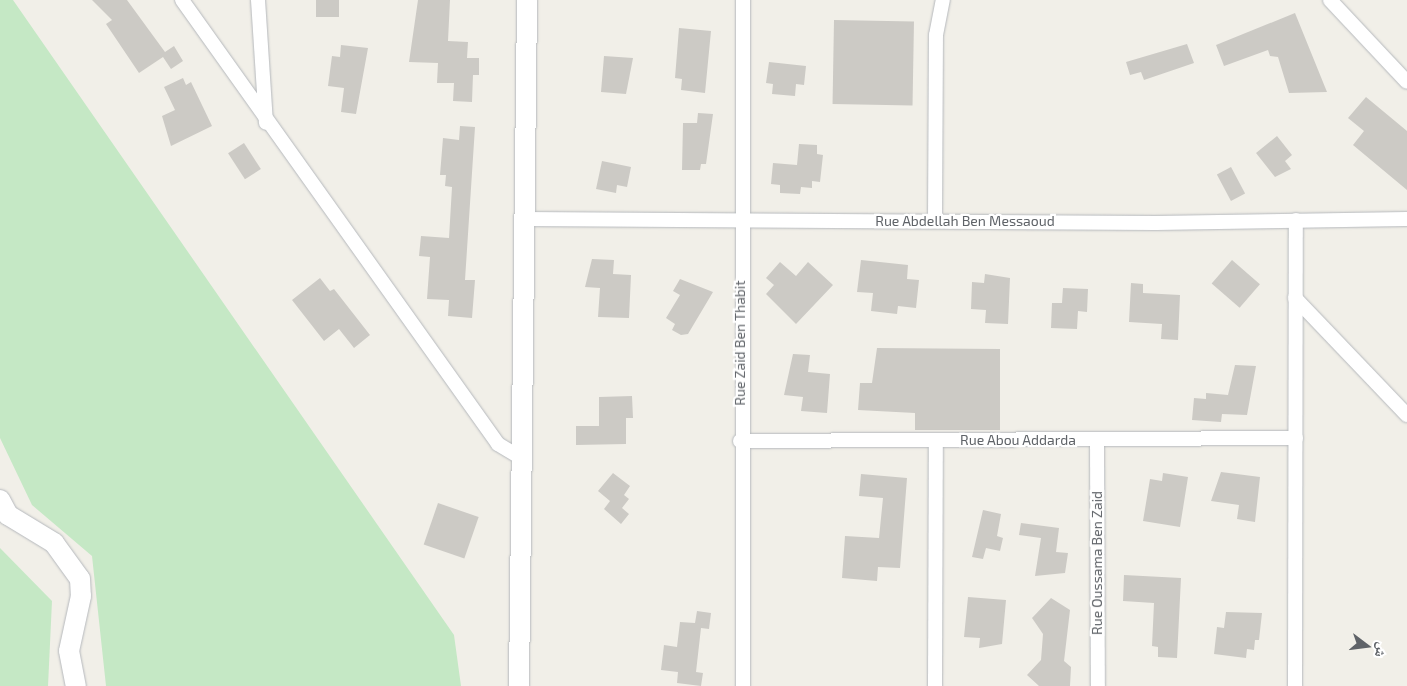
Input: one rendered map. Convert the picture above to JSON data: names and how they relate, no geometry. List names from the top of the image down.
{
  "streets": {
    "street": [
      "Rue Abdellah Ben Messaoud",
      "Rue Zaid Ben Thabit",
      "Rue Abou Addarda",
      "Rue Oussama Ben Zaid"
    ]
  },
  "crossings": [
    ["Rue Abdellah Ben Messaoud", "Rue Zaid Ben Thabit"],
    ["Rue Zaid Ben Thabit", "Rue Abou Addarda"],
    ["Rue Abou Addarda", "Rue Oussama Ben Zaid"]
  ],
  "north": "right"
}
